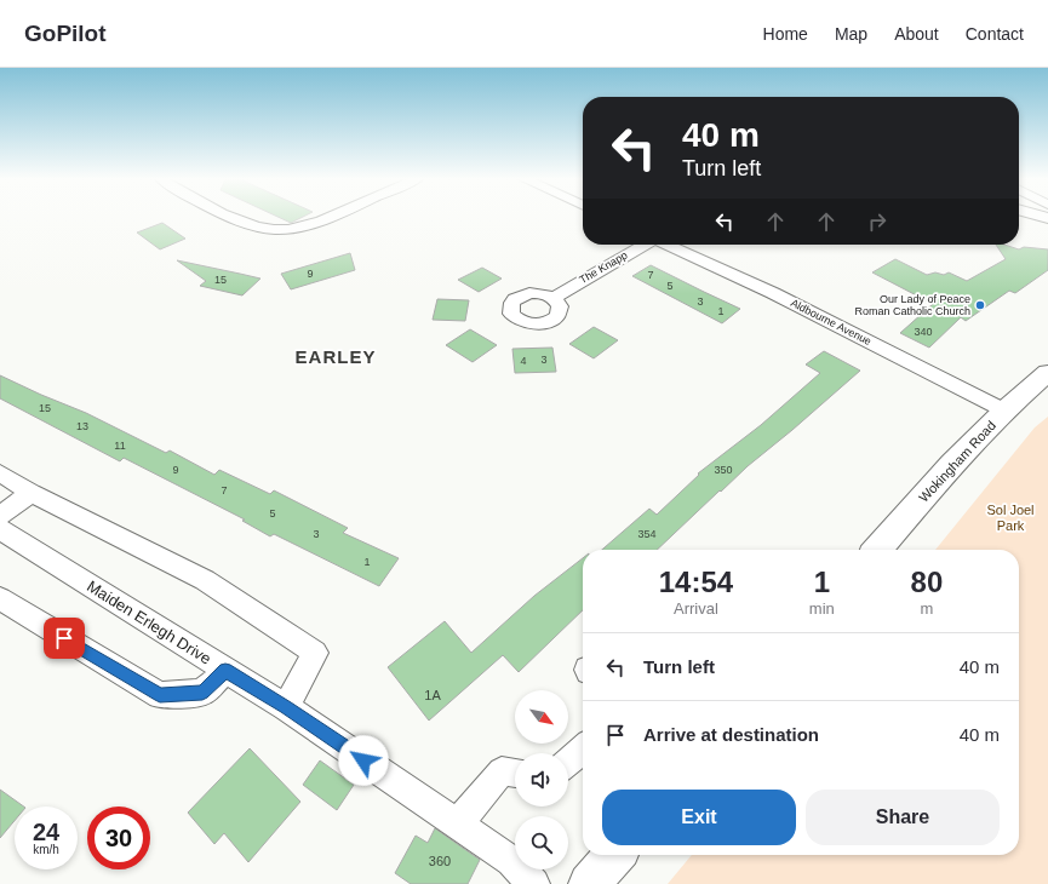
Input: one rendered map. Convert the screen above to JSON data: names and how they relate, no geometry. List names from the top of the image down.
{
  "streets": {
    "main road": ["Wokingham Road"],
    "street": ["The Knapp", "Aldbourne Avenue", "Maiden Erlegh Drive"]
  },
  "crossings": [
    ["Aldbourne Avenue", "Wokingham Road"]
  ],
  "districts": ["EARLEY"],
  "parks": ["Sol Joel Park"],
  "places": ["Our Lady of Peace Roman Catholic Church"],
  "house_numbers": [
    "9",
    "7",
    "15",
    "5",
    "3",
    "1",
    "340",
    "3",
    "4",
    "15",
    "13",
    "11",
    "9",
    "350",
    "7",
    "5",
    "3",
    "354",
    "1",
    "1A",
    "360"
  ],
  "north": "bottom right",
  "page": {
    "header": "GoPilot",
    "nav": [
      "Home",
      "Map",
      "About",
      "Contact"
    ],
    "turn": ["40 m", "Turn left"],
    "eta": [
      "14:54",
      "Arrival",
      "1",
      "min",
      "80",
      "m"
    ],
    "list": [
      {
        "name": "Turn left",
        "value": "40 m"
      },
      {
        "name": "Arrive at destination",
        "value": "40 m"
      }
    ],
    "buttons": ["Exit", "Share"],
    "speed": "24 km/h",
    "limit": "30"
  }
}
